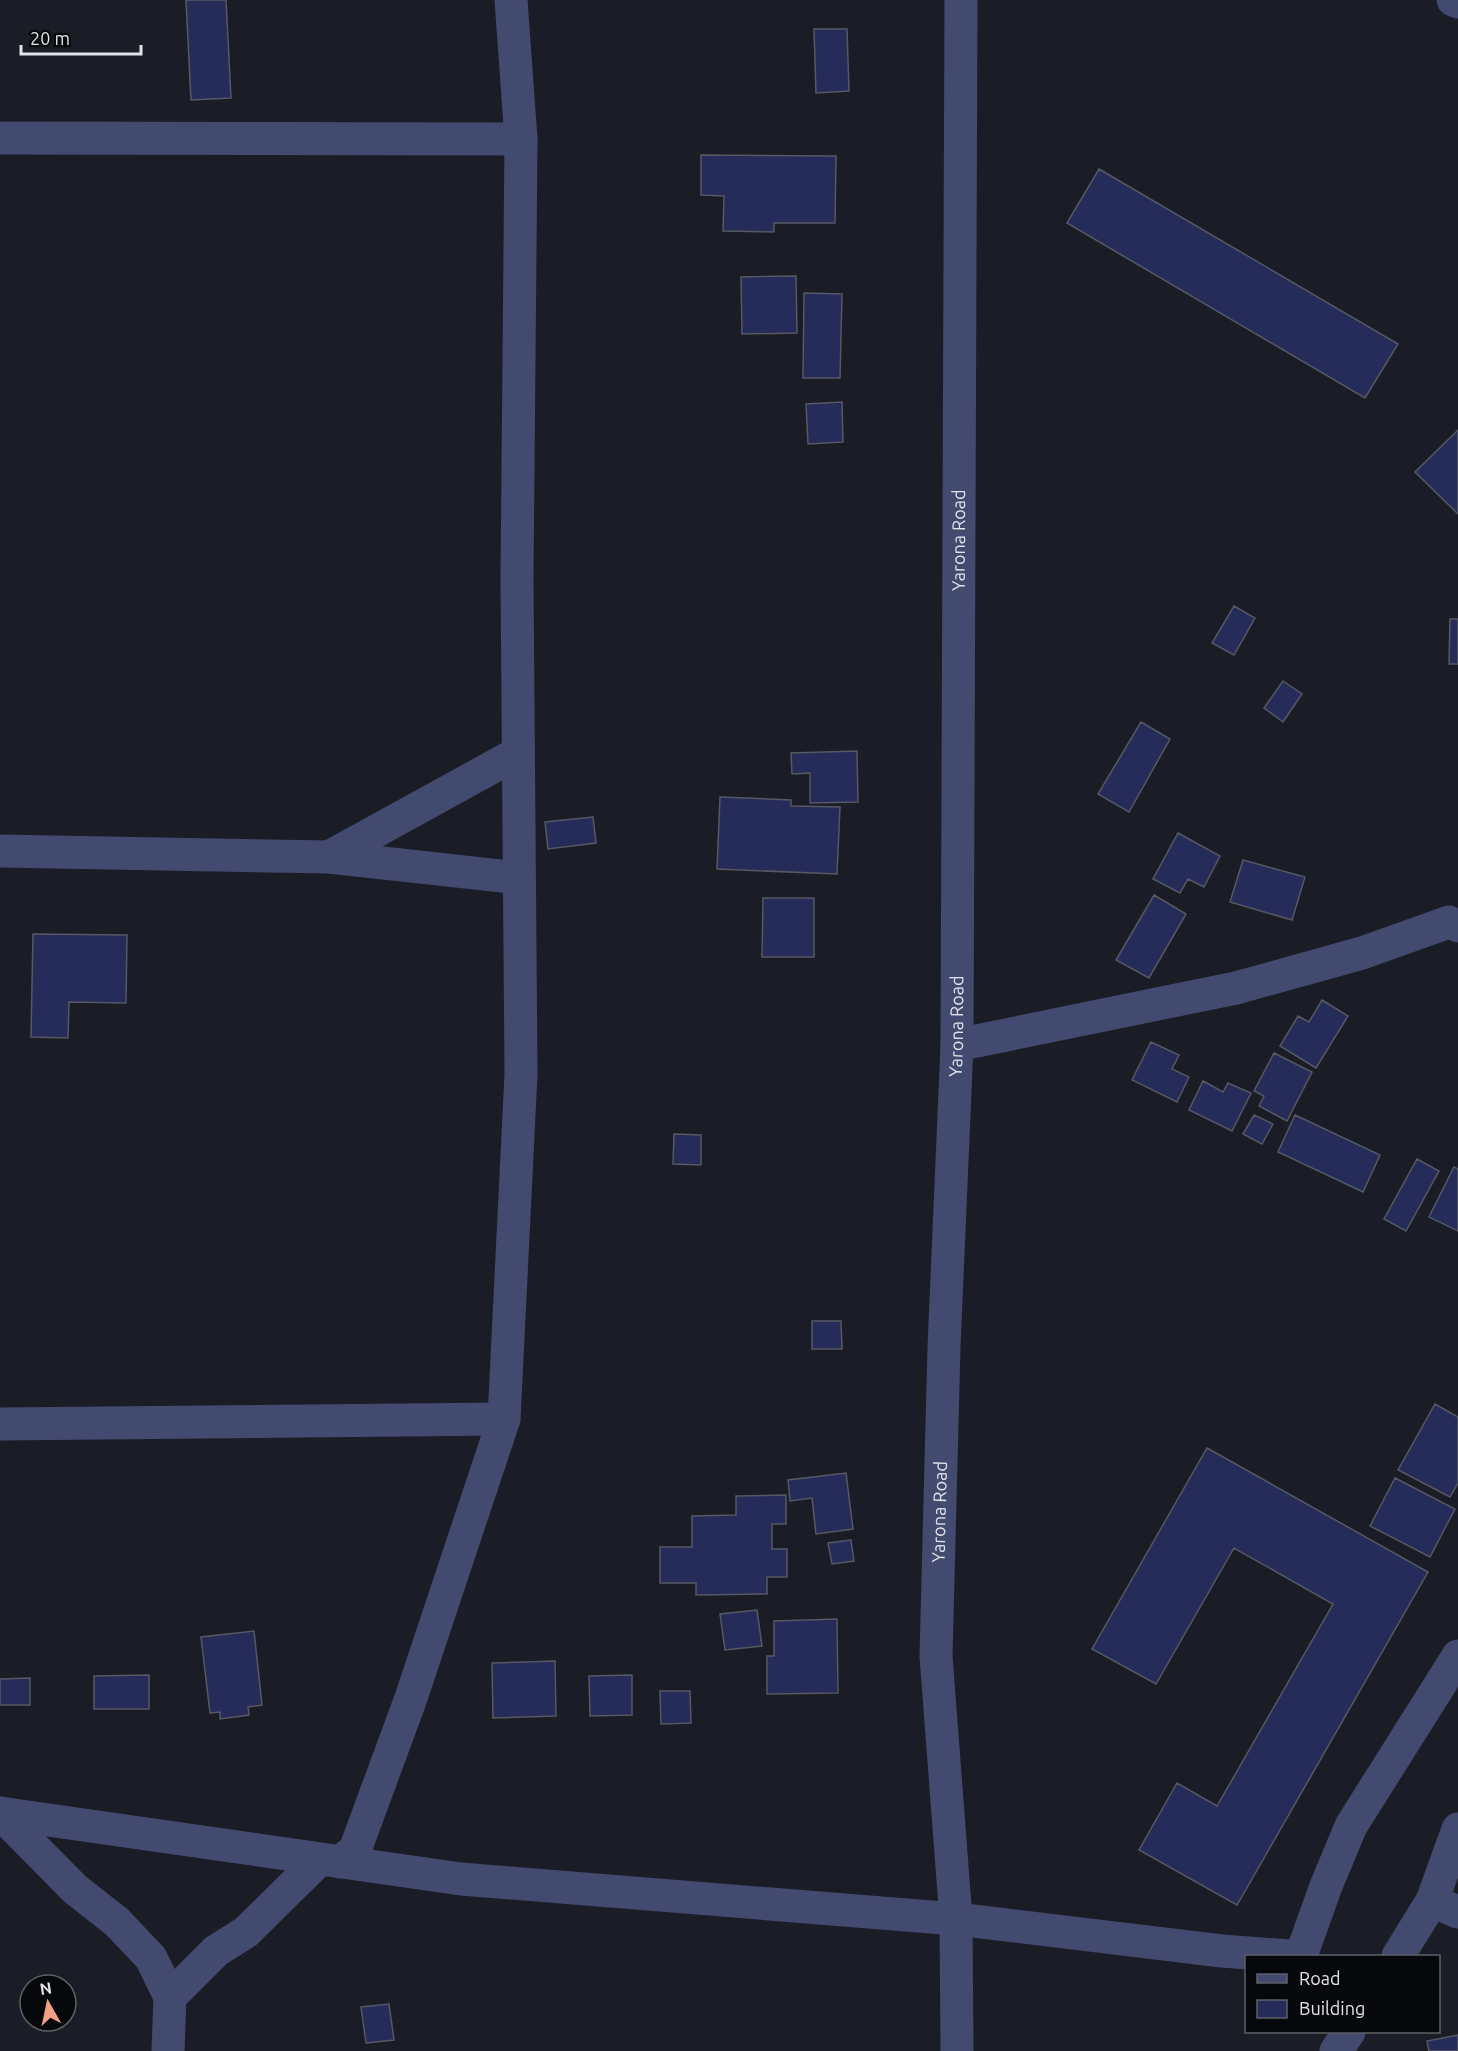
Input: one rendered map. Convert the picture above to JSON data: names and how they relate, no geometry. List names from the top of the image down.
{
  "streets": {
    "street": ["Yarona Road"]
  },
  "legend": ["Road", "Building"],
  "scale_bar": "20 m",
  "north": "top"
}
